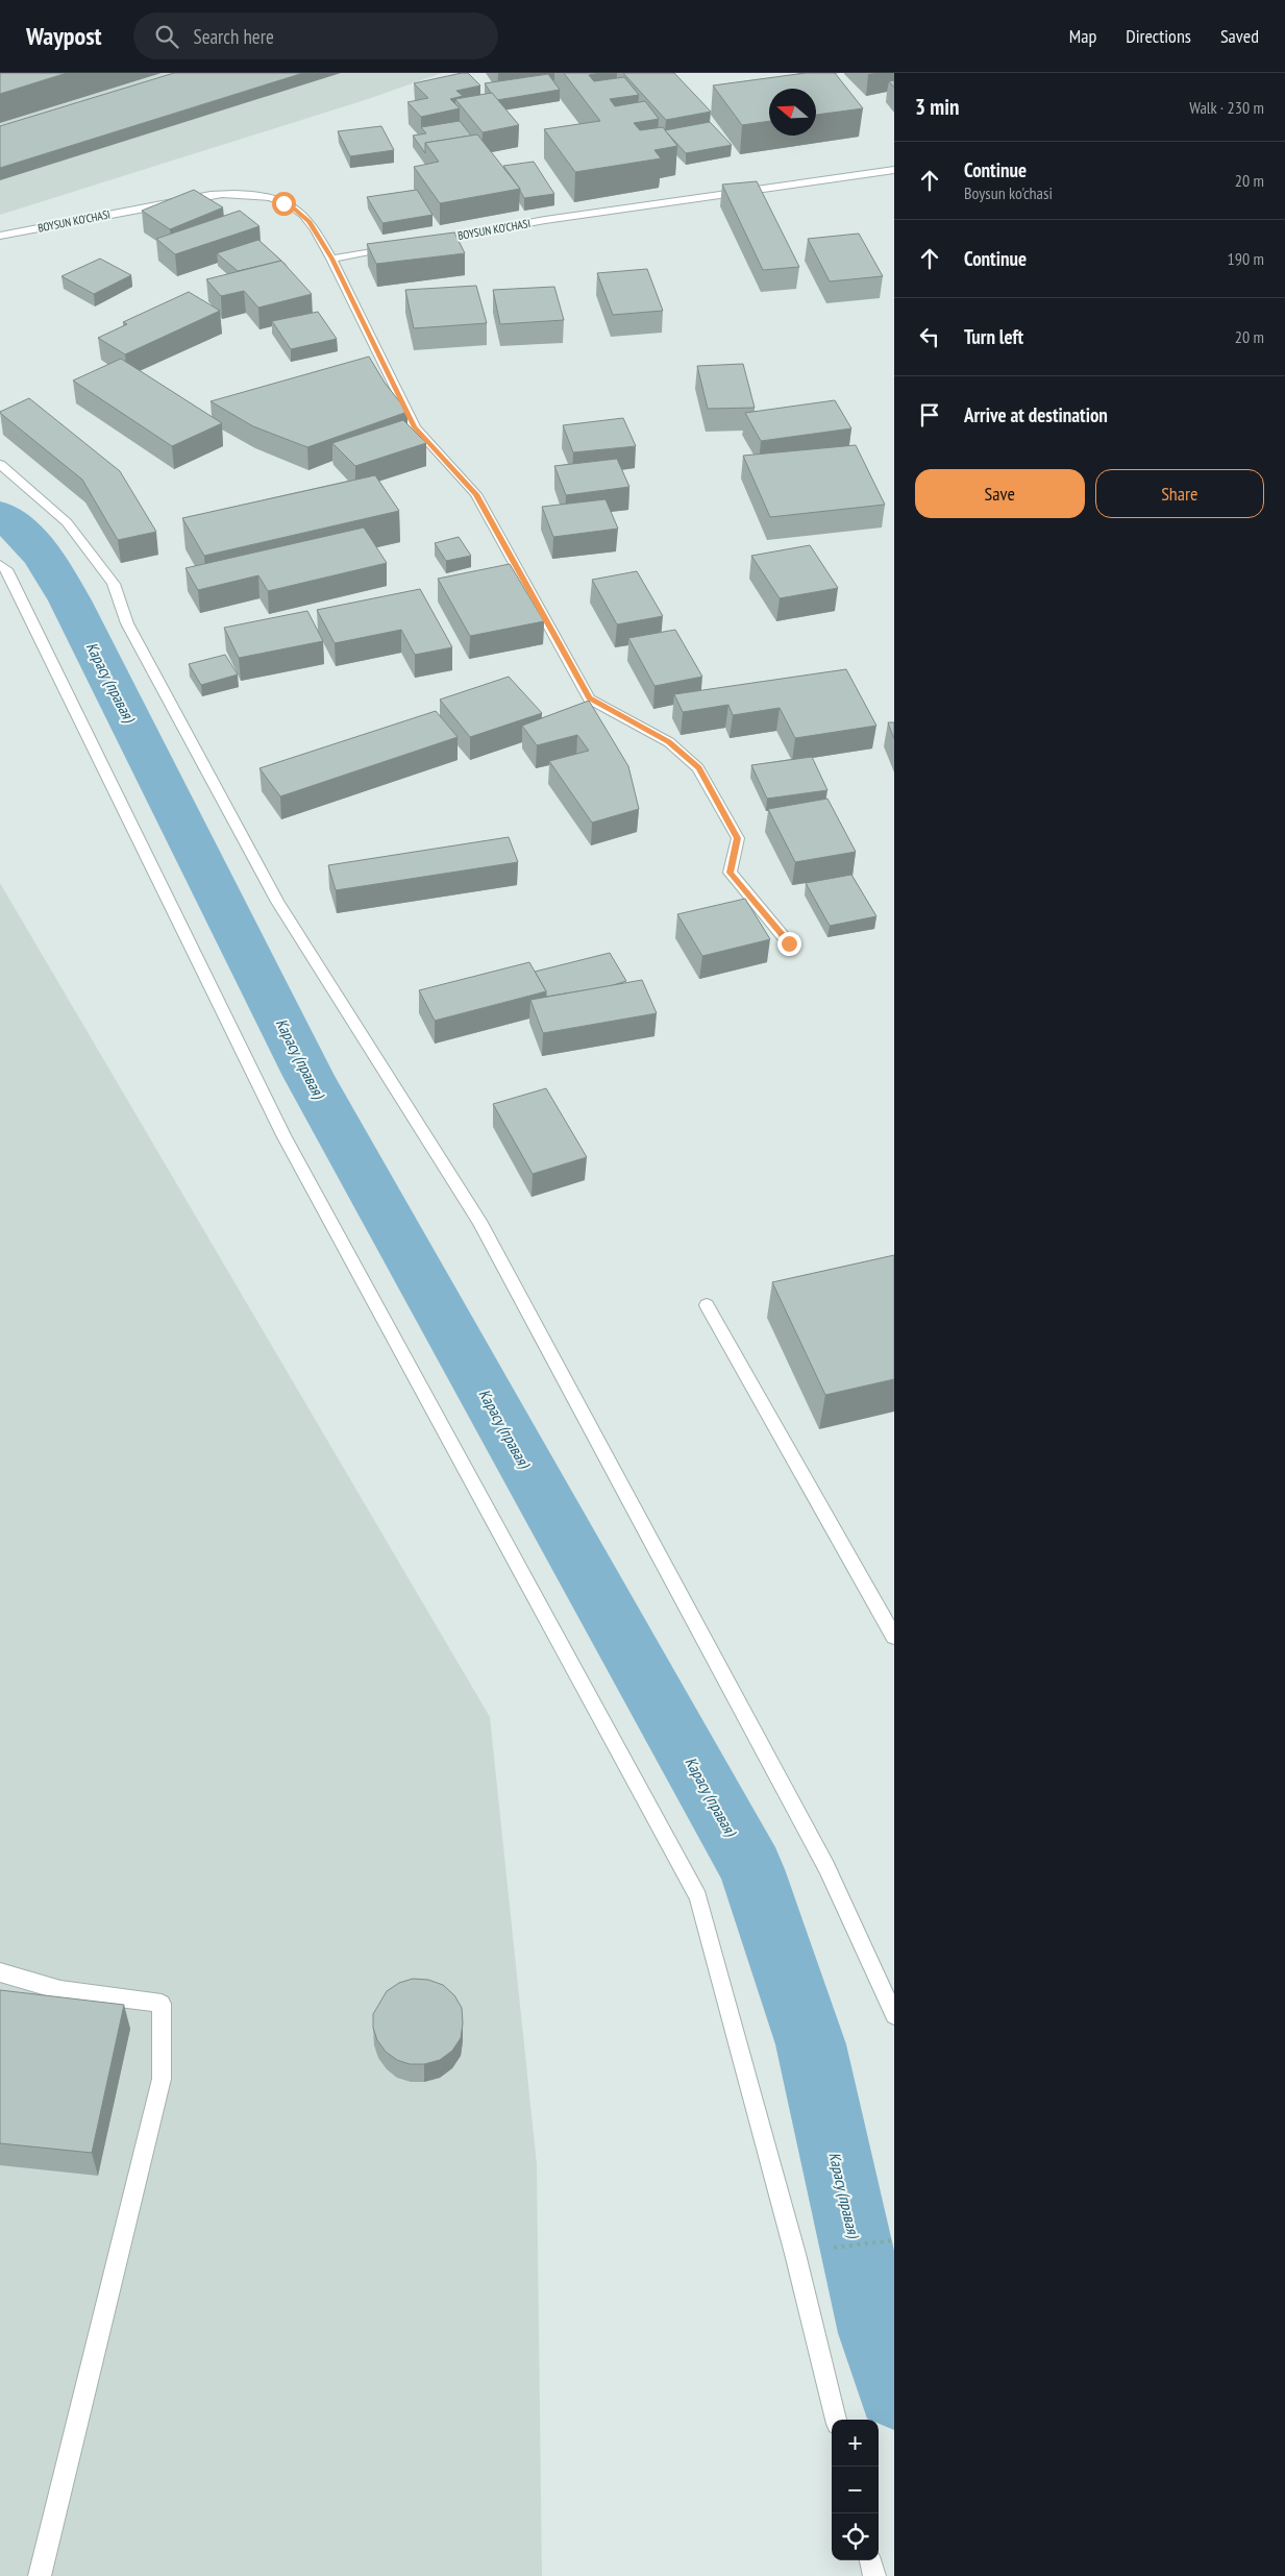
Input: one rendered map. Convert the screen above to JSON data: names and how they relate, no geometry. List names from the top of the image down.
{
  "streets": {
    "street": ["BOYSUN KO'CHASI"]
  },
  "water": ["Карасу (правая)"],
  "north": "left",
  "page": {
    "header": "Waypost",
    "search": "Search here",
    "nav": ["Map", "Directions", "Saved"],
    "heading": ["3 min", "Walk · 230 m"],
    "list": [
      ["Continue", "Boysun ko'chasi", "20 m"],
      ["Continue", "190 m"],
      ["Turn left", "20 m"],
      "Arrive at destination"
    ],
    "buttons": ["Save", "Share"],
    "map_buttons": ["+", "−"]
  }
}
